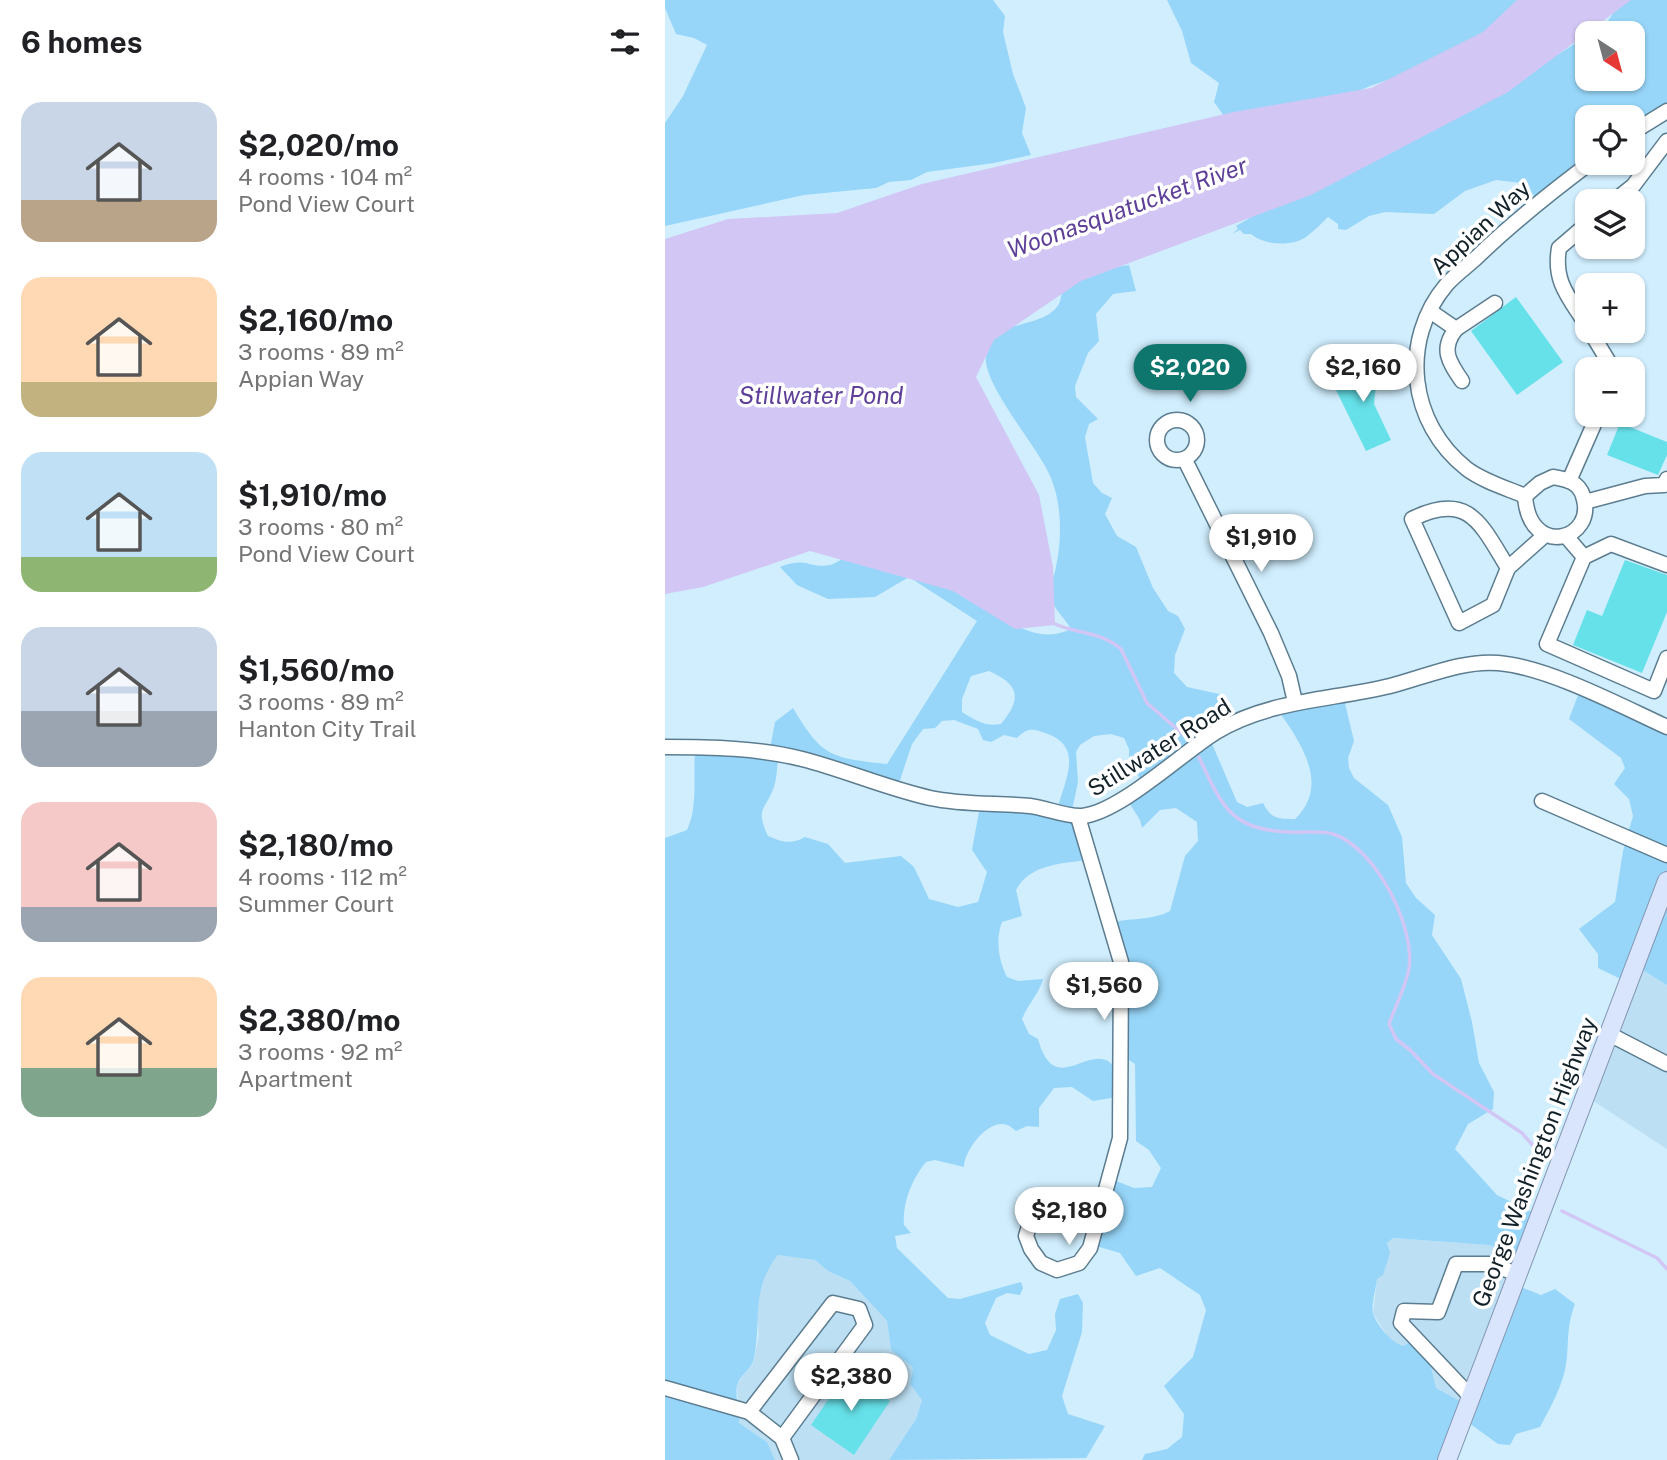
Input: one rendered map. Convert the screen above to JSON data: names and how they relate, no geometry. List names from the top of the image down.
{
  "streets": {
    "main road": ["George Washington Highway"],
    "street": ["Appian Way", "Stillwater Road"]
  },
  "water": ["Woonasquatucket River", "Stillwater Pond"],
  "north": "bottom right",
  "page": {
    "heading": "6 homes",
    "map_buttons": ["+", "−"],
    "list": [
      {
        "name": "$2,020/mo",
        "note": "4 rooms · 104 m² · Pond View Court"
      },
      {
        "name": "$2,160/mo",
        "note": "3 rooms · 89 m² · Appian Way"
      },
      {
        "name": "$1,910/mo",
        "note": "3 rooms · 80 m² · Pond View Court"
      },
      {
        "name": "$1,560/mo",
        "note": "3 rooms · 89 m² · Hanton City Trail"
      },
      {
        "name": "$2,180/mo",
        "note": "4 rooms · 112 m² · Summer Court"
      },
      {
        "name": "$2,380/mo",
        "note": "3 rooms · 92 m² · Apartment"
      }
    ],
    "price": [
      "$2,020",
      "$2,160",
      "$1,910",
      "$1,560",
      "$2,180",
      "$2,380"
    ]
  }
}
